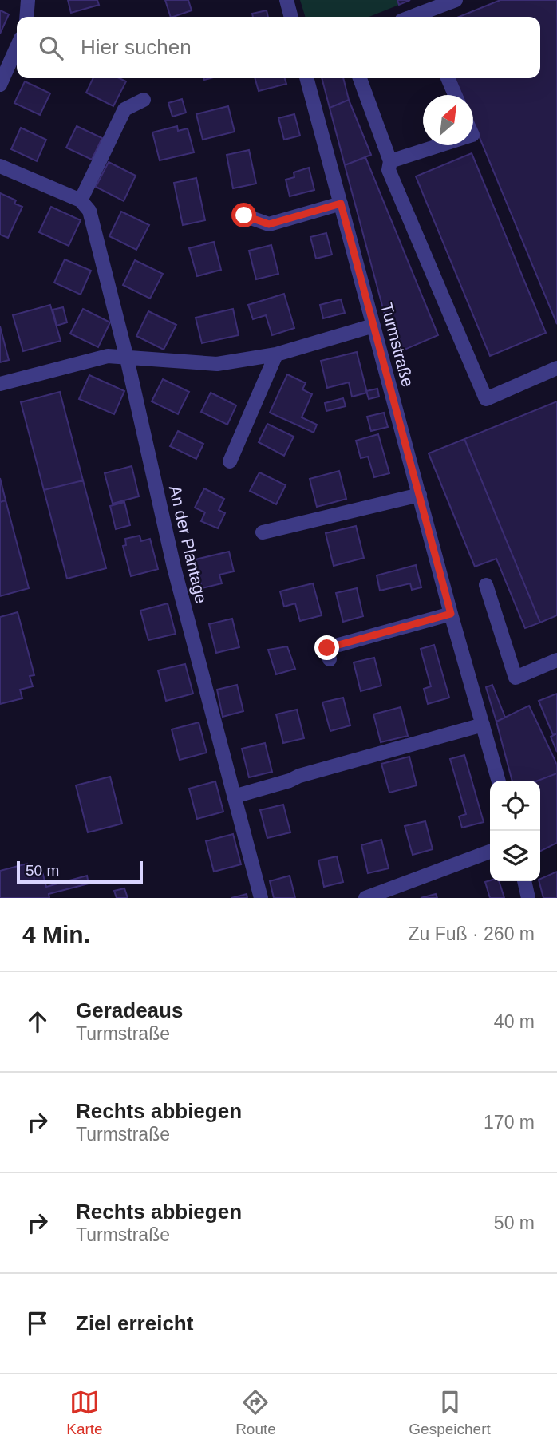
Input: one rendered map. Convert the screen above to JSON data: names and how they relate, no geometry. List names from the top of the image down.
{
  "streets": {
    "street": ["Turmstraße", "An der Plantage"]
  },
  "scale_bar": "50 m",
  "north": "top right",
  "page": {
    "search": "Hier suchen",
    "scale": "50 m",
    "heading": ["4 Min.", "Zu Fuß · 260 m"],
    "list": [
      ["Geradeaus", "Turmstraße", "40 m"],
      ["Rechts abbiegen", "Turmstraße", "170 m"],
      ["Rechts abbiegen", "Turmstraße", "50 m"],
      "Ziel erreicht"
    ],
    "nav": ["Karte", "Route", "Gespeichert"]
  }
}
